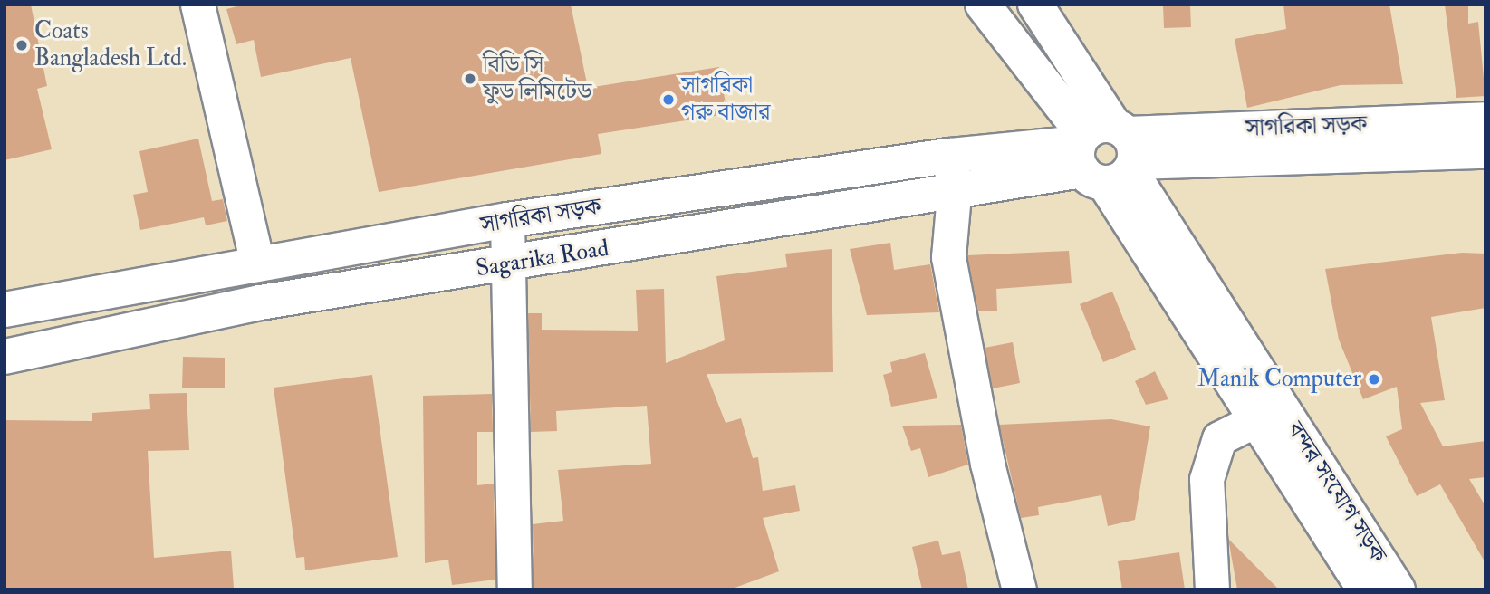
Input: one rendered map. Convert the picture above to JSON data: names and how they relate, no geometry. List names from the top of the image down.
{
  "streets": {
    "main road": ["সাগরিকা সড়ক", "Sagarika Road", "বন্দর সংযোগ সড়ক"]
  },
  "crossings": [
    ["সাগরিকা সড়ক", "Sagarika Road"],
    ["সাগরিকা সড়ক", "বন্দর সংযোগ সড়ক"],
    ["Sagarika Road", "বন্দর সংযোগ সড়ক"]
  ],
  "places": [
    "Coats Bangladesh Ltd.",
    "বিডি সি ফুড লিমিটেড",
    "সাগরিকা গরু বাজার",
    "Manik Computer"
  ]
}
